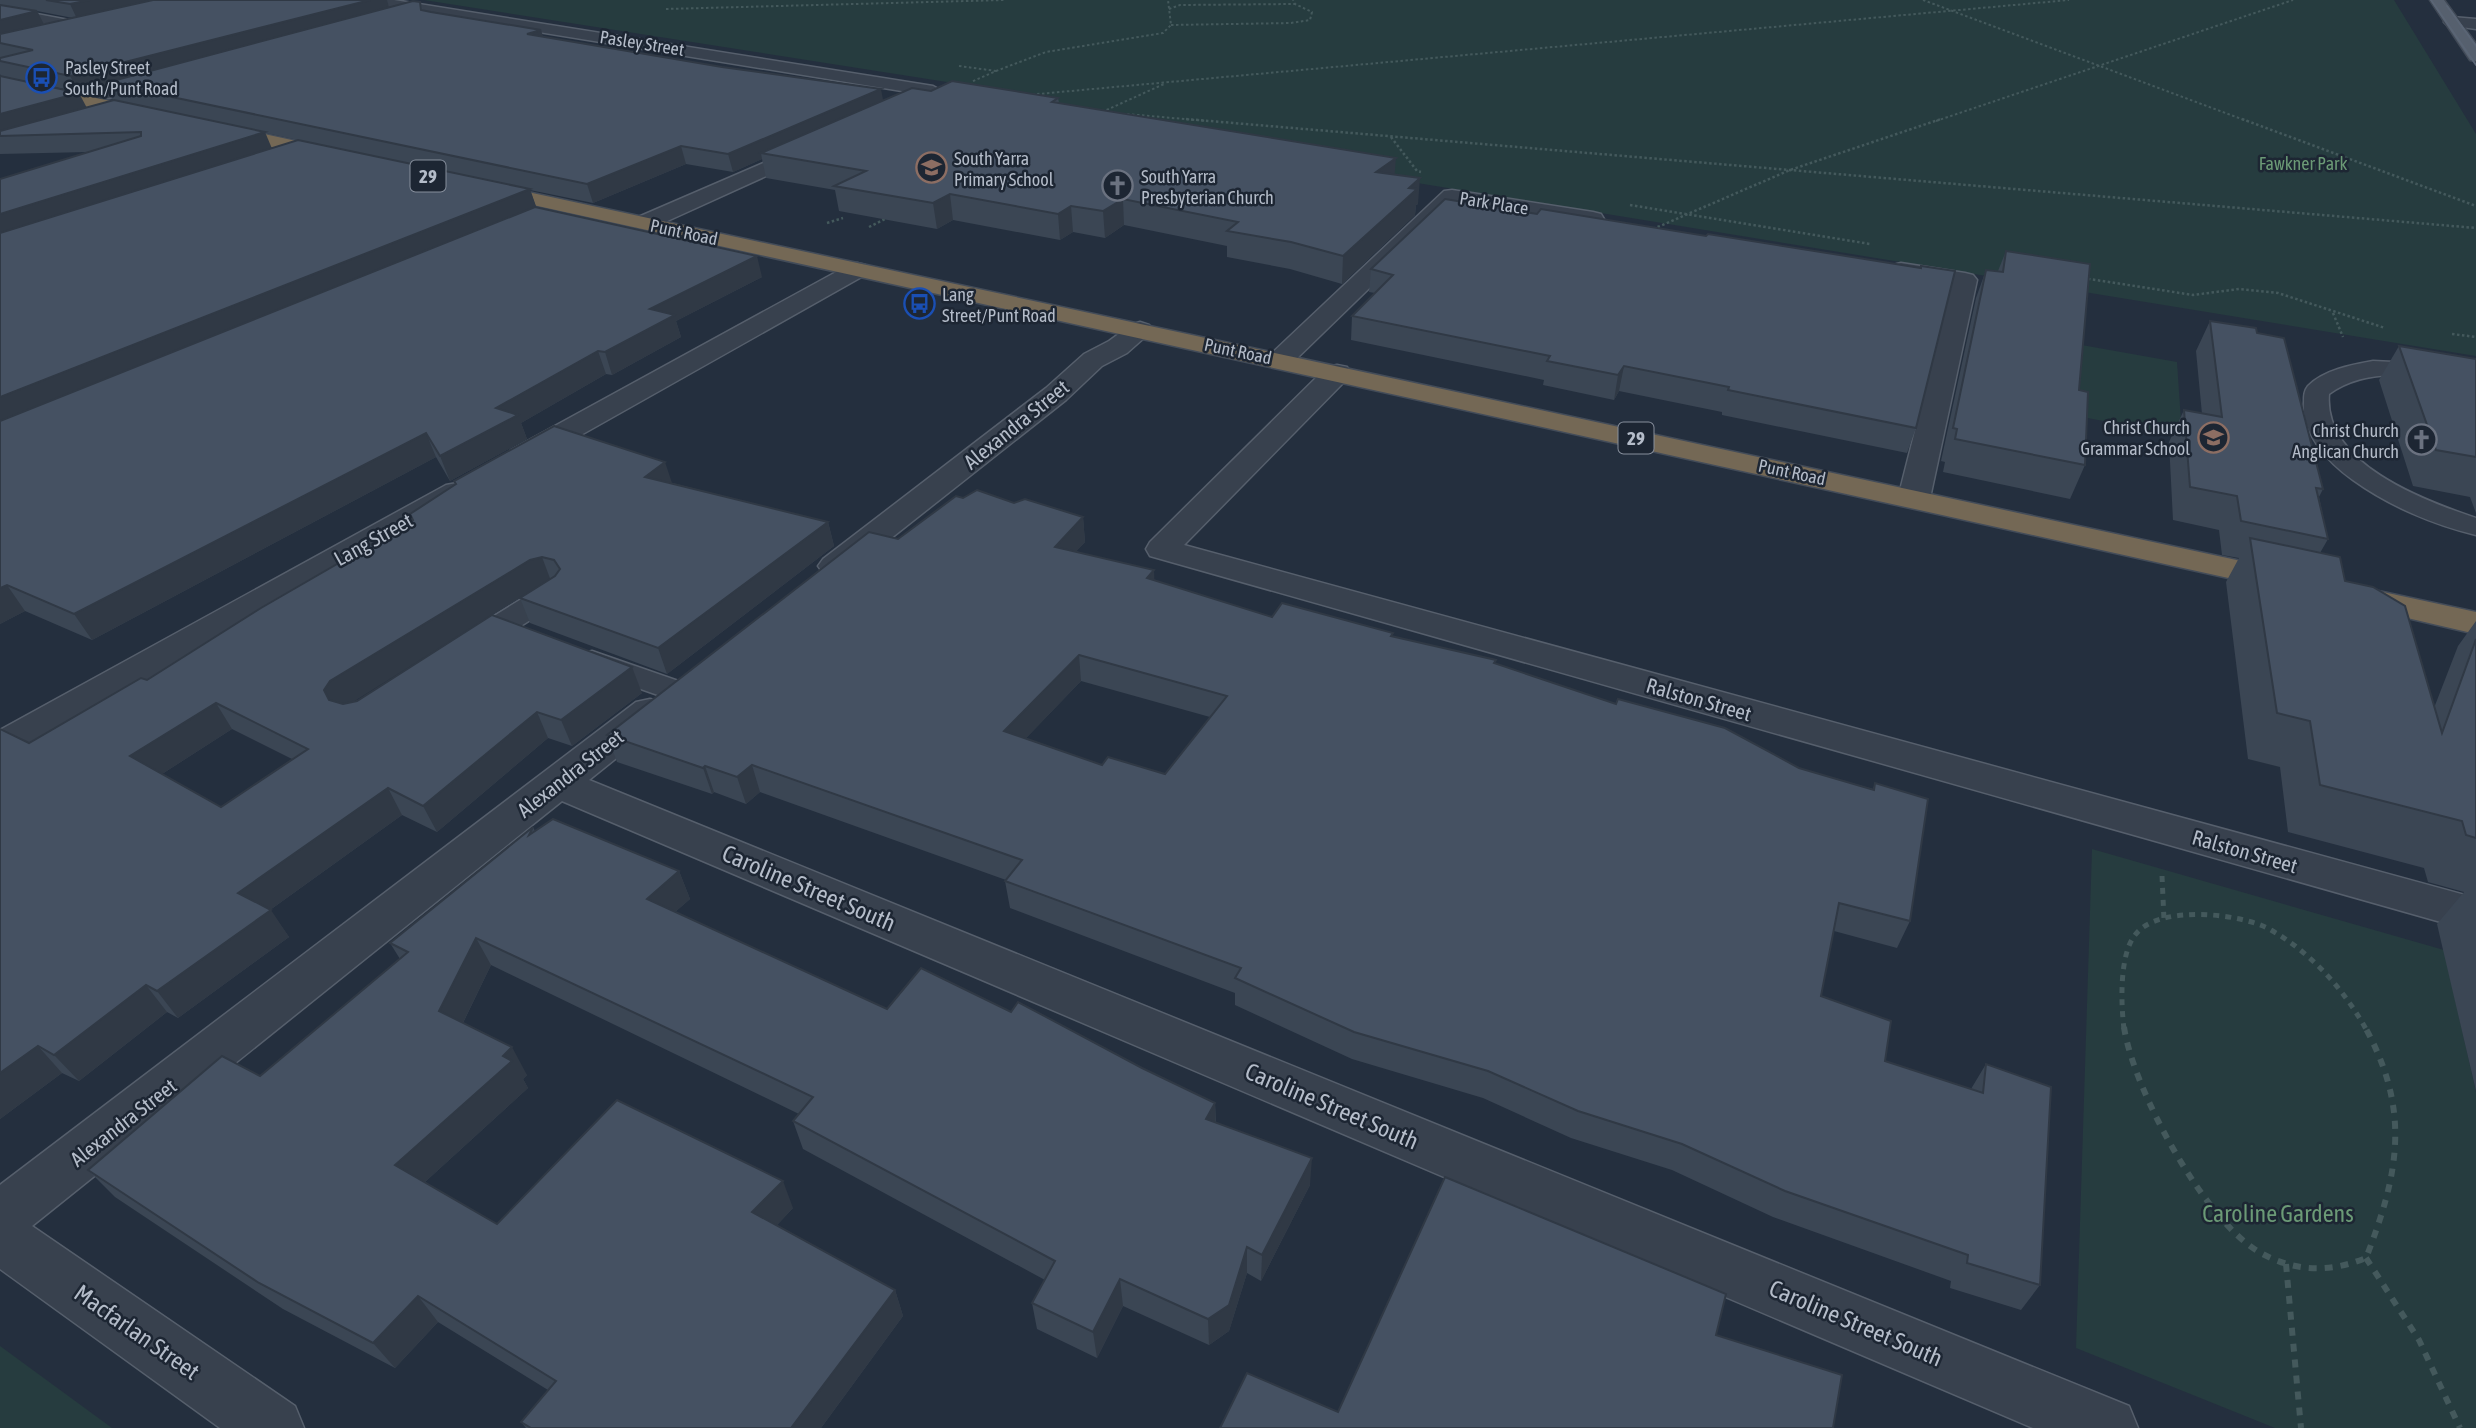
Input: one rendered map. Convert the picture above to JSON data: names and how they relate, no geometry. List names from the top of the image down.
{
  "streets": {
    "highway": ["29", "Punt Road"],
    "street": [
      "Pasley Street",
      "Park Place",
      "Alexandra Street",
      "Lang Street",
      "Ralston Street",
      "Caroline Street South",
      "Macfarlan Street"
    ]
  },
  "crossings": [
    ["Park Place", "Punt Road"],
    ["Punt Road", "Alexandra Street"],
    ["Punt Road", "Lang Street"],
    ["Punt Road", "Ralston Street"],
    ["Alexandra Street", "Caroline Street South"]
  ],
  "parks": ["Fawkner Park", "Caroline Gardens"],
  "places": {
    "bus stop": ["Pasley Street South/Punt Road", "Lang Street/Punt Road"],
    "school or university": ["South Yarra Primary School", "Christ Church Grammar School"],
    "church": ["South Yarra Presbyterian Church", "Christ Church Anglican Church"]
  }
}
